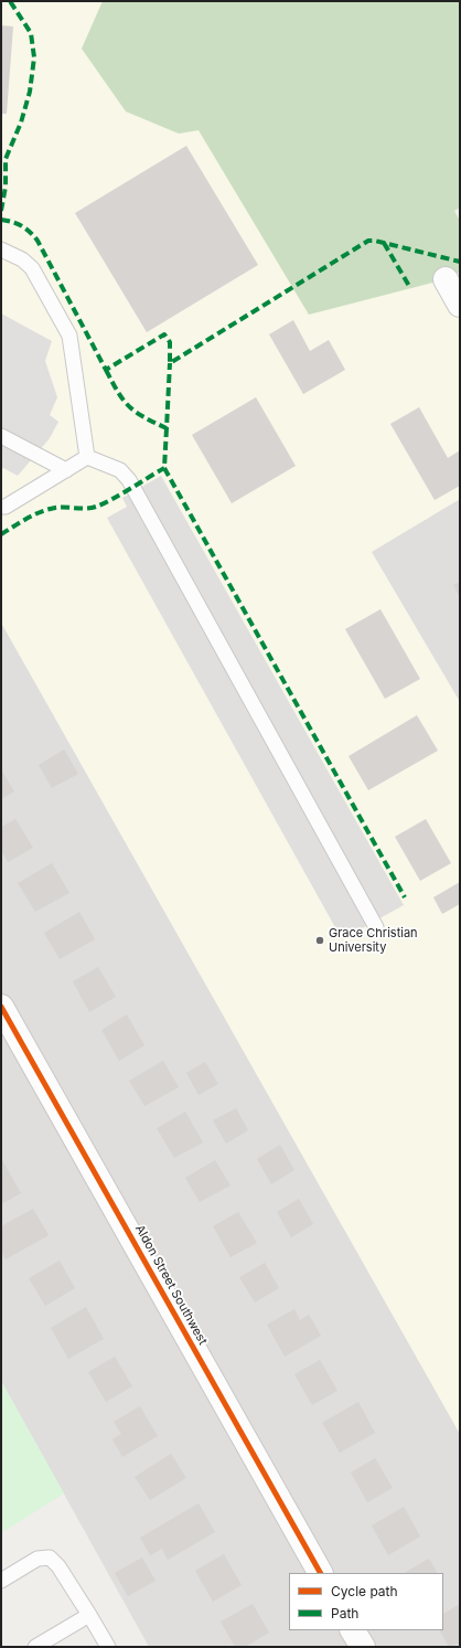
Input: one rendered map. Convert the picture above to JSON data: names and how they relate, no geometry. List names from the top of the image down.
{
  "streets": {
    "street": ["Aldon Street Southwest"]
  },
  "places": ["Grace Christian University"],
  "legend": ["Cycle path", "Path"]
}
